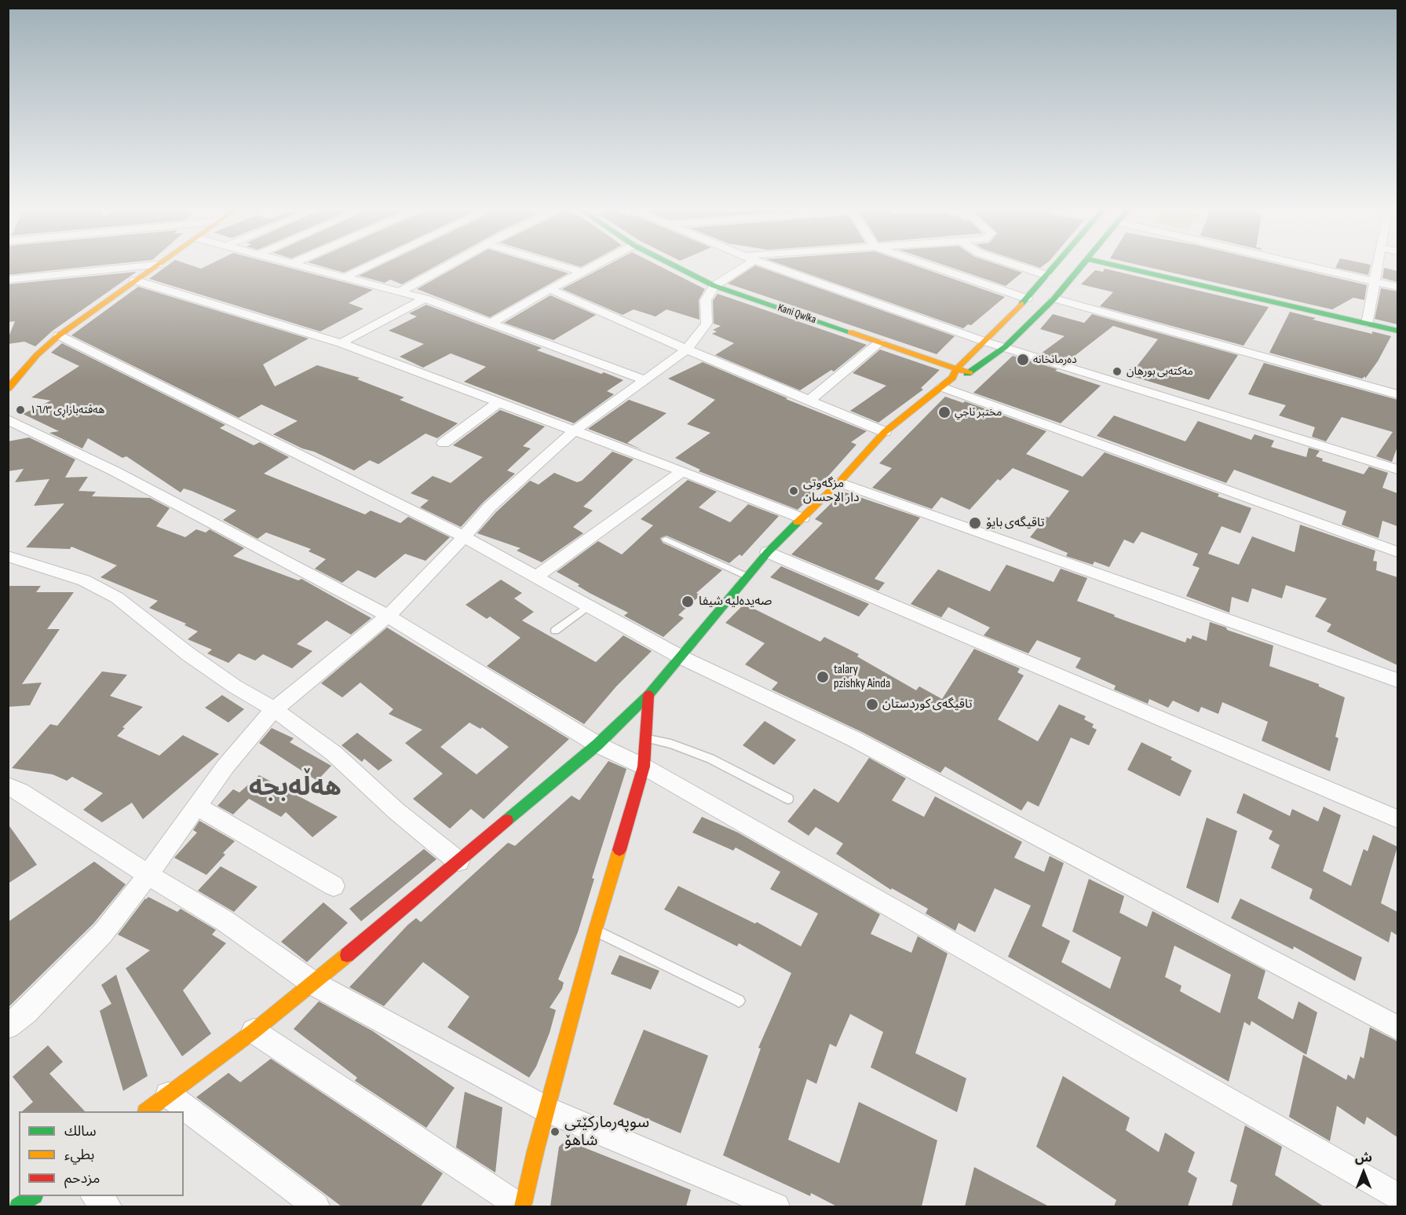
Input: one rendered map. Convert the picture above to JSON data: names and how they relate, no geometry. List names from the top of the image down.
{
  "streets": {
    "main road": ["Kani Qwlka"]
  },
  "districts": ["ھەڵەبجە"],
  "places": [
    "دەرمانخانە",
    "مەکتەبی بورهان",
    "هەفتەبازاڕی ١٦/٣",
    "مختبر ناجي",
    "مزگەوتی دار الإحسان",
    "تاقیگەی بایۆ",
    "صەیدەلیە شیفا",
    "talary pzishky Ainda",
    "تاقیگەی کوردستان",
    "سوپەرمارکێتی شاهۆ"
  ],
  "legend": ["سالك", "بطيء", "مزدحم"],
  "north": "top"
}
